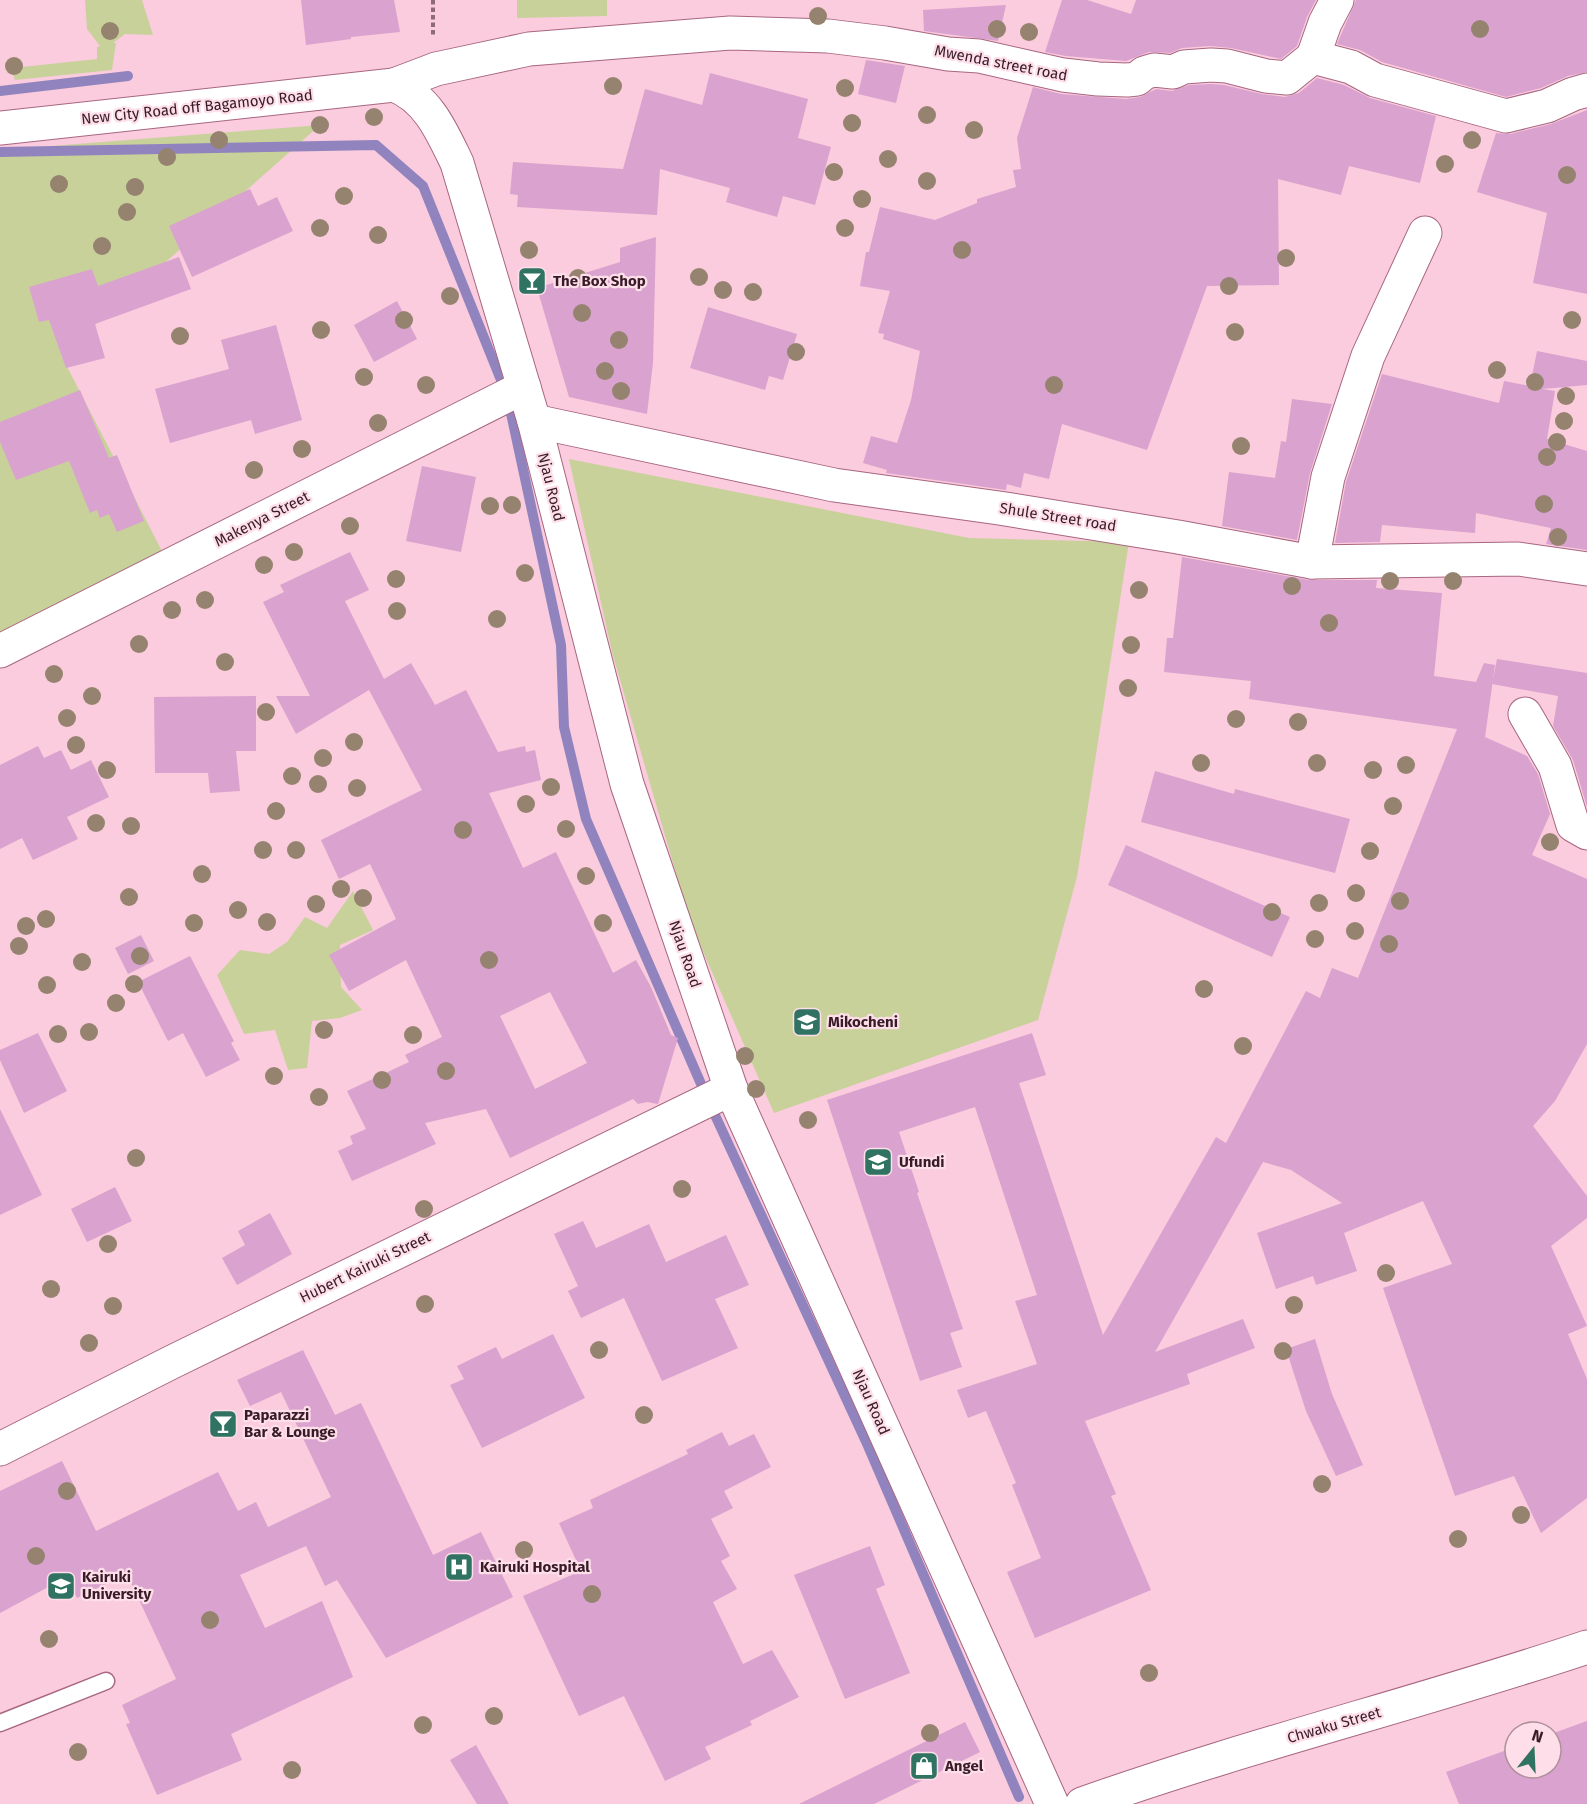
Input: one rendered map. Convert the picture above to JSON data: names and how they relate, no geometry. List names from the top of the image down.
{
  "streets": {
    "street": [
      "Mwenda street road",
      "New City Road off Bagamoyo Road",
      "Njau Road",
      "Shule Street road",
      "Makenya Street",
      "Hubert Kairuki Street",
      "Chwaku Street"
    ]
  },
  "crossings": [
    ["Mwenda street road", "New City Road off Bagamoyo Road"],
    ["Mwenda street road", "Njau Road"],
    ["New City Road off Bagamoyo Road", "Njau Road"],
    ["Njau Road", "Shule Street road"],
    ["Njau Road", "Makenya Street"],
    ["Njau Road", "Hubert Kairuki Street"]
  ],
  "places": {
    "bar": ["The Box Shop", "Paparazzi Bar & Lounge"],
    "school or university": ["Mikocheni", "Ufundi", "Kairuki University"],
    "hospital": ["Kairuki Hospital"],
    "shop": ["Angel"]
  },
  "north": "top"
}
